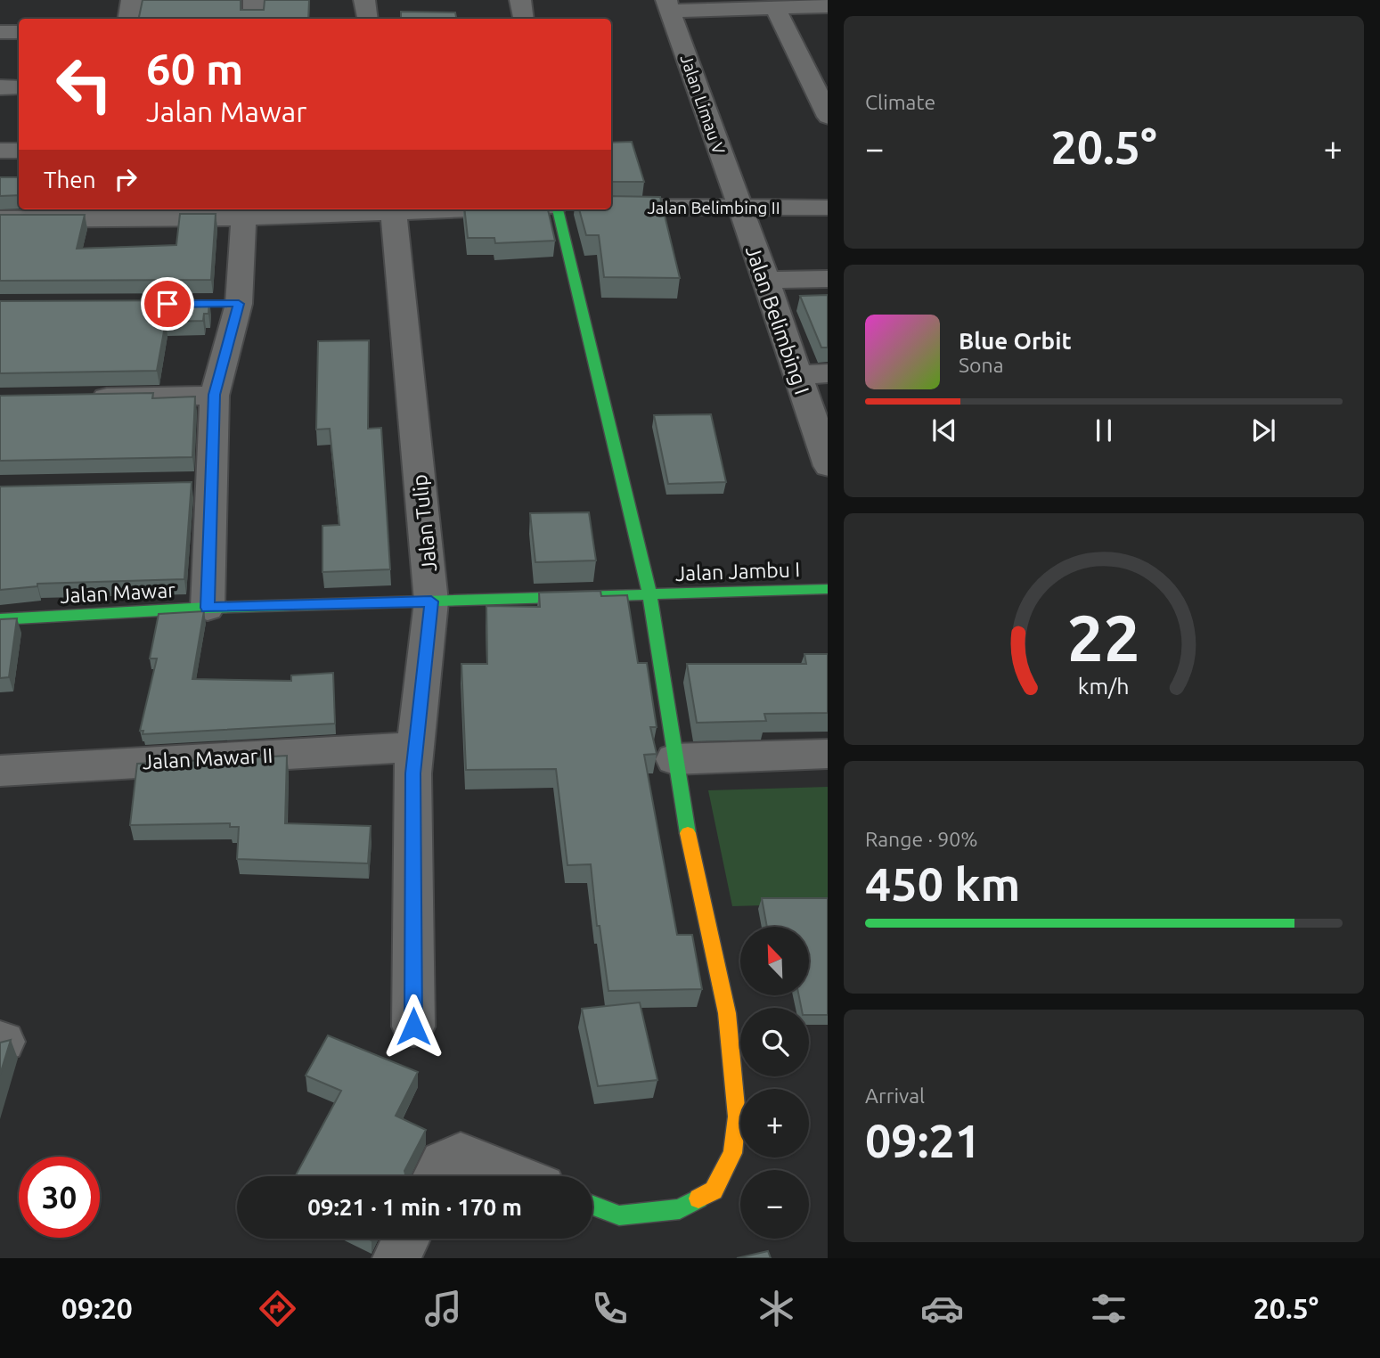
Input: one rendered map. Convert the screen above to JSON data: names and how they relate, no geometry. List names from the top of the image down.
{
  "streets": {
    "street": [
      "Jalan Limau V",
      "Jalan Belimbing II",
      "Jalan Belimbing I",
      "Jalan Tulip",
      "Jalan Jambu I",
      "Jalan Mawar",
      "Jalan Mawar II"
    ]
  },
  "crossings": [
    ["Jalan Limau V", "Jalan Belimbing II"],
    ["Jalan Limau V", "Jalan Belimbing I"],
    ["Jalan Belimbing II", "Jalan Belimbing I"],
    ["Jalan Tulip", "Jalan Mawar"],
    ["Jalan Tulip", "Jalan Mawar II"],
    ["Jalan Jambu I", "Jalan Mawar"]
  ],
  "north": "top left",
  "page": {
    "tile": [
      "Climate",
      ["Range · 90%", "450 km"],
      ["Arrival", "09:21"]
    ],
    "turn": ["60 m", "Jalan Mawar"],
    "heat": ["−", "20.5°", "+"],
    "then": "Then",
    "song": ["Blue Orbit", "Sona"],
    "map_buttons": ["+", "−"],
    "limit": "30",
    "trip": "09:21 · 1 min · 170 m",
    "tabs": ["09:20", "20.5°"],
    "gauge": ["22", "km/h"]
  }
}
